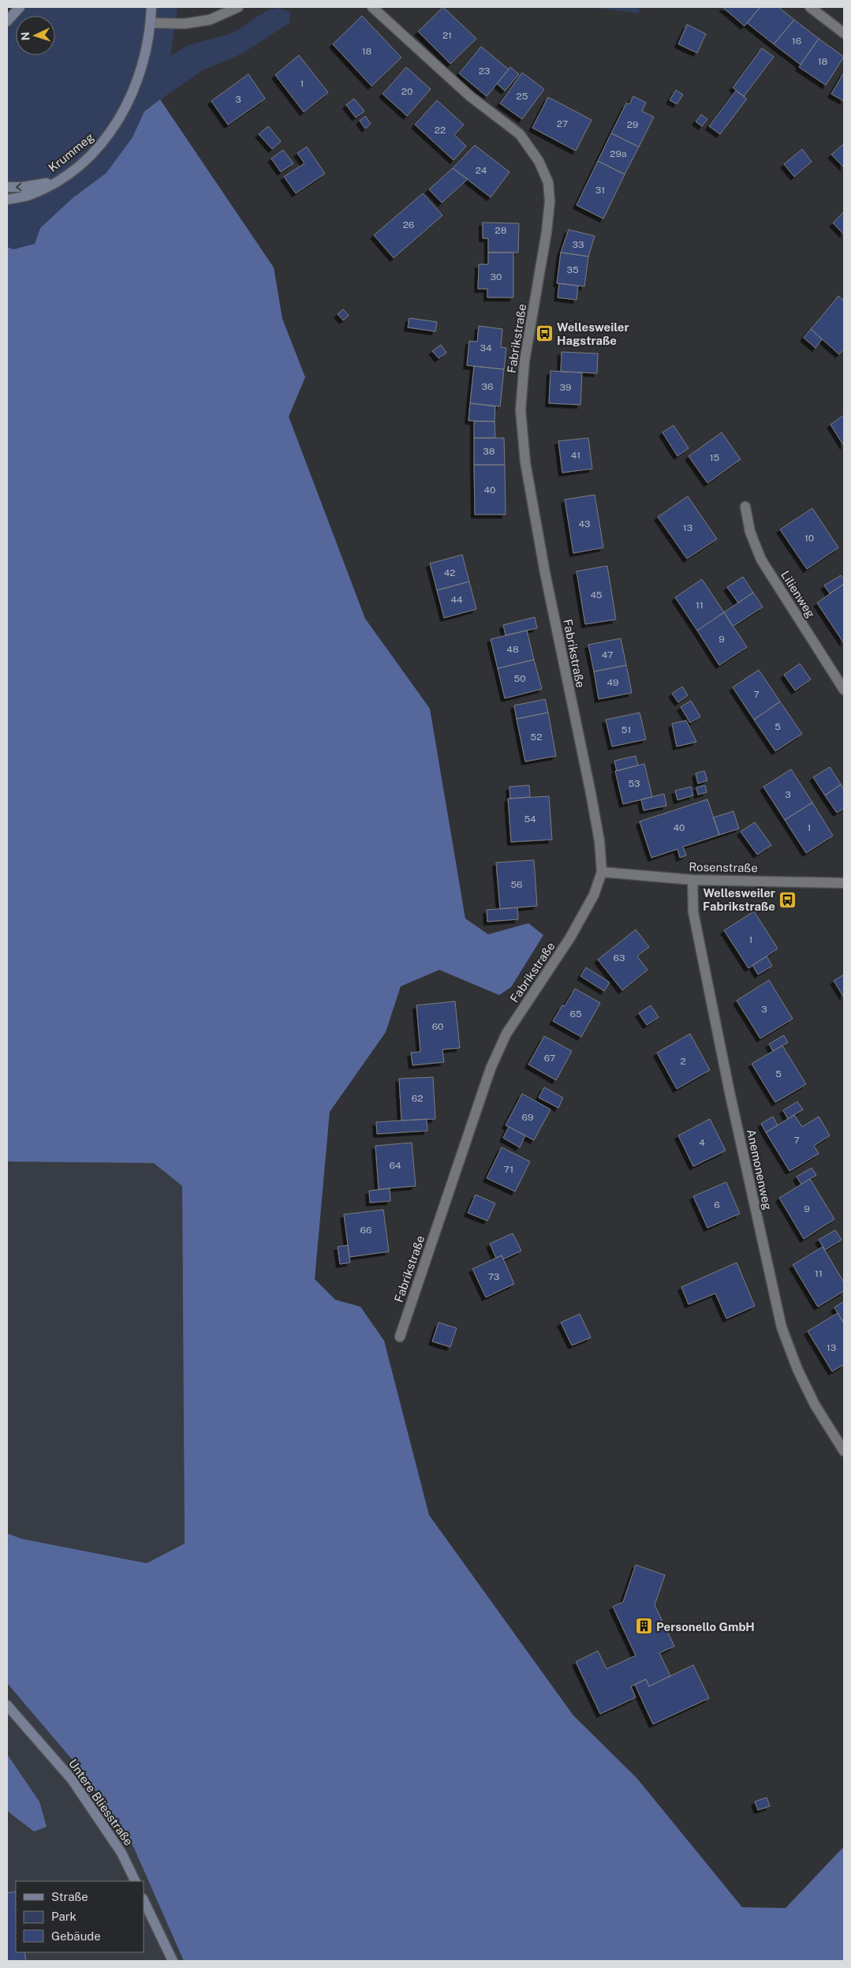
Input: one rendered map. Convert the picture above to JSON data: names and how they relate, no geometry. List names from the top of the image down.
{
  "streets": {
    "main road": ["Krummeg", "Untere Bliesstraße"],
    "street": [
      "Fabrikstraße",
      "Lilienweg",
      "Rosenstraße",
      "Anemonenweg"
    ]
  },
  "crossings": [
    ["Fabrikstraße", "Rosenstraße"],
    ["Rosenstraße", "Anemonenweg"]
  ],
  "places": {
    "bus stop": ["Wellesweiler Hagstraße", "Wellesweiler Fabrikstraße"],
    "building": ["Personello GmbH"]
  },
  "house_numbers": [
    "21",
    "16",
    "18",
    "18",
    "23",
    "1",
    "20",
    "25",
    "3",
    "27",
    "29",
    "22",
    "29a",
    "24",
    "31",
    "26",
    "28",
    "33",
    "35",
    "30",
    "34",
    "36",
    "39",
    "38",
    "41",
    "15",
    "40",
    "43",
    "13",
    "10",
    "42",
    "45",
    "44",
    "11",
    "9",
    "48",
    "47",
    "50",
    "49",
    "7",
    "5",
    "51",
    "52",
    "53",
    "3",
    "54",
    "40",
    "1",
    "56",
    "1",
    "63",
    "3",
    "65",
    "60",
    "67",
    "2",
    "5",
    "62",
    "69",
    "7",
    "4",
    "64",
    "71",
    "6",
    "9",
    "66",
    "11",
    "73",
    "13"
  ],
  "legend": ["Straße", "Park", "Gebäude"],
  "north": "left"
}
